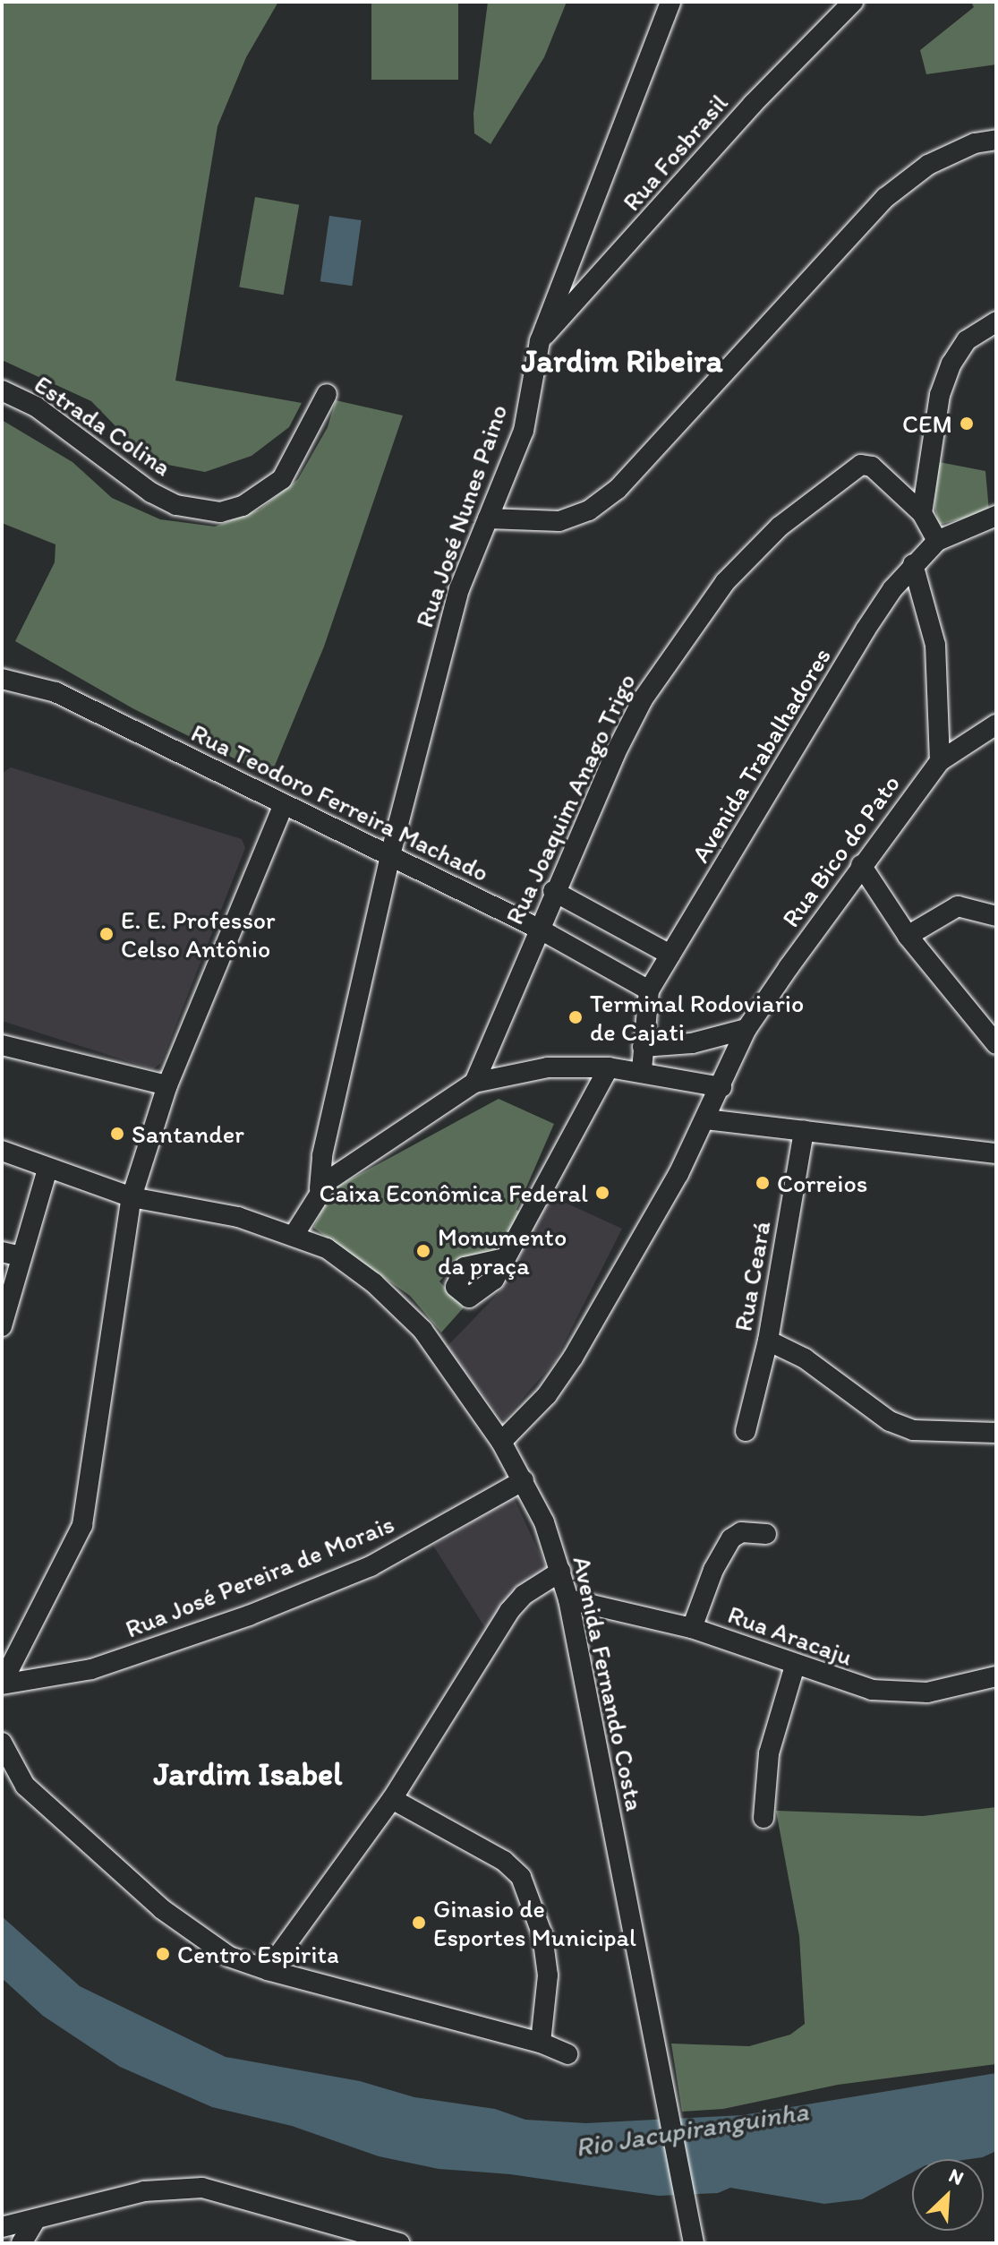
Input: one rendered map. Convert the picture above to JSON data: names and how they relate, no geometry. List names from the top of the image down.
{
  "streets": {
    "street": [
      "Rua Fosbrasil",
      "Estrada Colina",
      "Rua José Nunes Paino",
      "Avenida Trabalhadores",
      "Rua Joaquim Anago Trigo",
      "Rua Teodoro Ferreira Machado",
      "Rua Bico do Pato",
      "Rua Ceará",
      "Rua José Pereira de Morais",
      "Rua Aracaju",
      "Avenida Fernando Costa"
    ]
  },
  "crossings": [
    ["Rua Fosbrasil", "Rua José Nunes Paino"],
    ["Rua José Nunes Paino", "Rua Teodoro Ferreira Machado"],
    ["Avenida Trabalhadores", "Rua Joaquim Anago Trigo"],
    ["Avenida Trabalhadores", "Rua Teodoro Ferreira Machado"],
    ["Rua Joaquim Anago Trigo", "Rua Teodoro Ferreira Machado"],
    ["Rua Bico do Pato", "Avenida Fernando Costa"],
    ["Rua José Pereira de Morais", "Avenida Fernando Costa"],
    ["Rua Aracaju", "Avenida Fernando Costa"]
  ],
  "districts": ["Jardim Ribeira", "Jardim Isabel"],
  "water": ["Rio Jacupiranguinha"],
  "places": [
    "CEM",
    "E. E. Professor Celso Antônio",
    "Terminal Rodoviario de Cajati",
    "Santander",
    "Correios",
    "Caixa Econômica Federal",
    "Monumento da praça",
    "Ginasio de Esportes Municipal",
    "Centro Espirita"
  ],
  "north": "top right"
}
